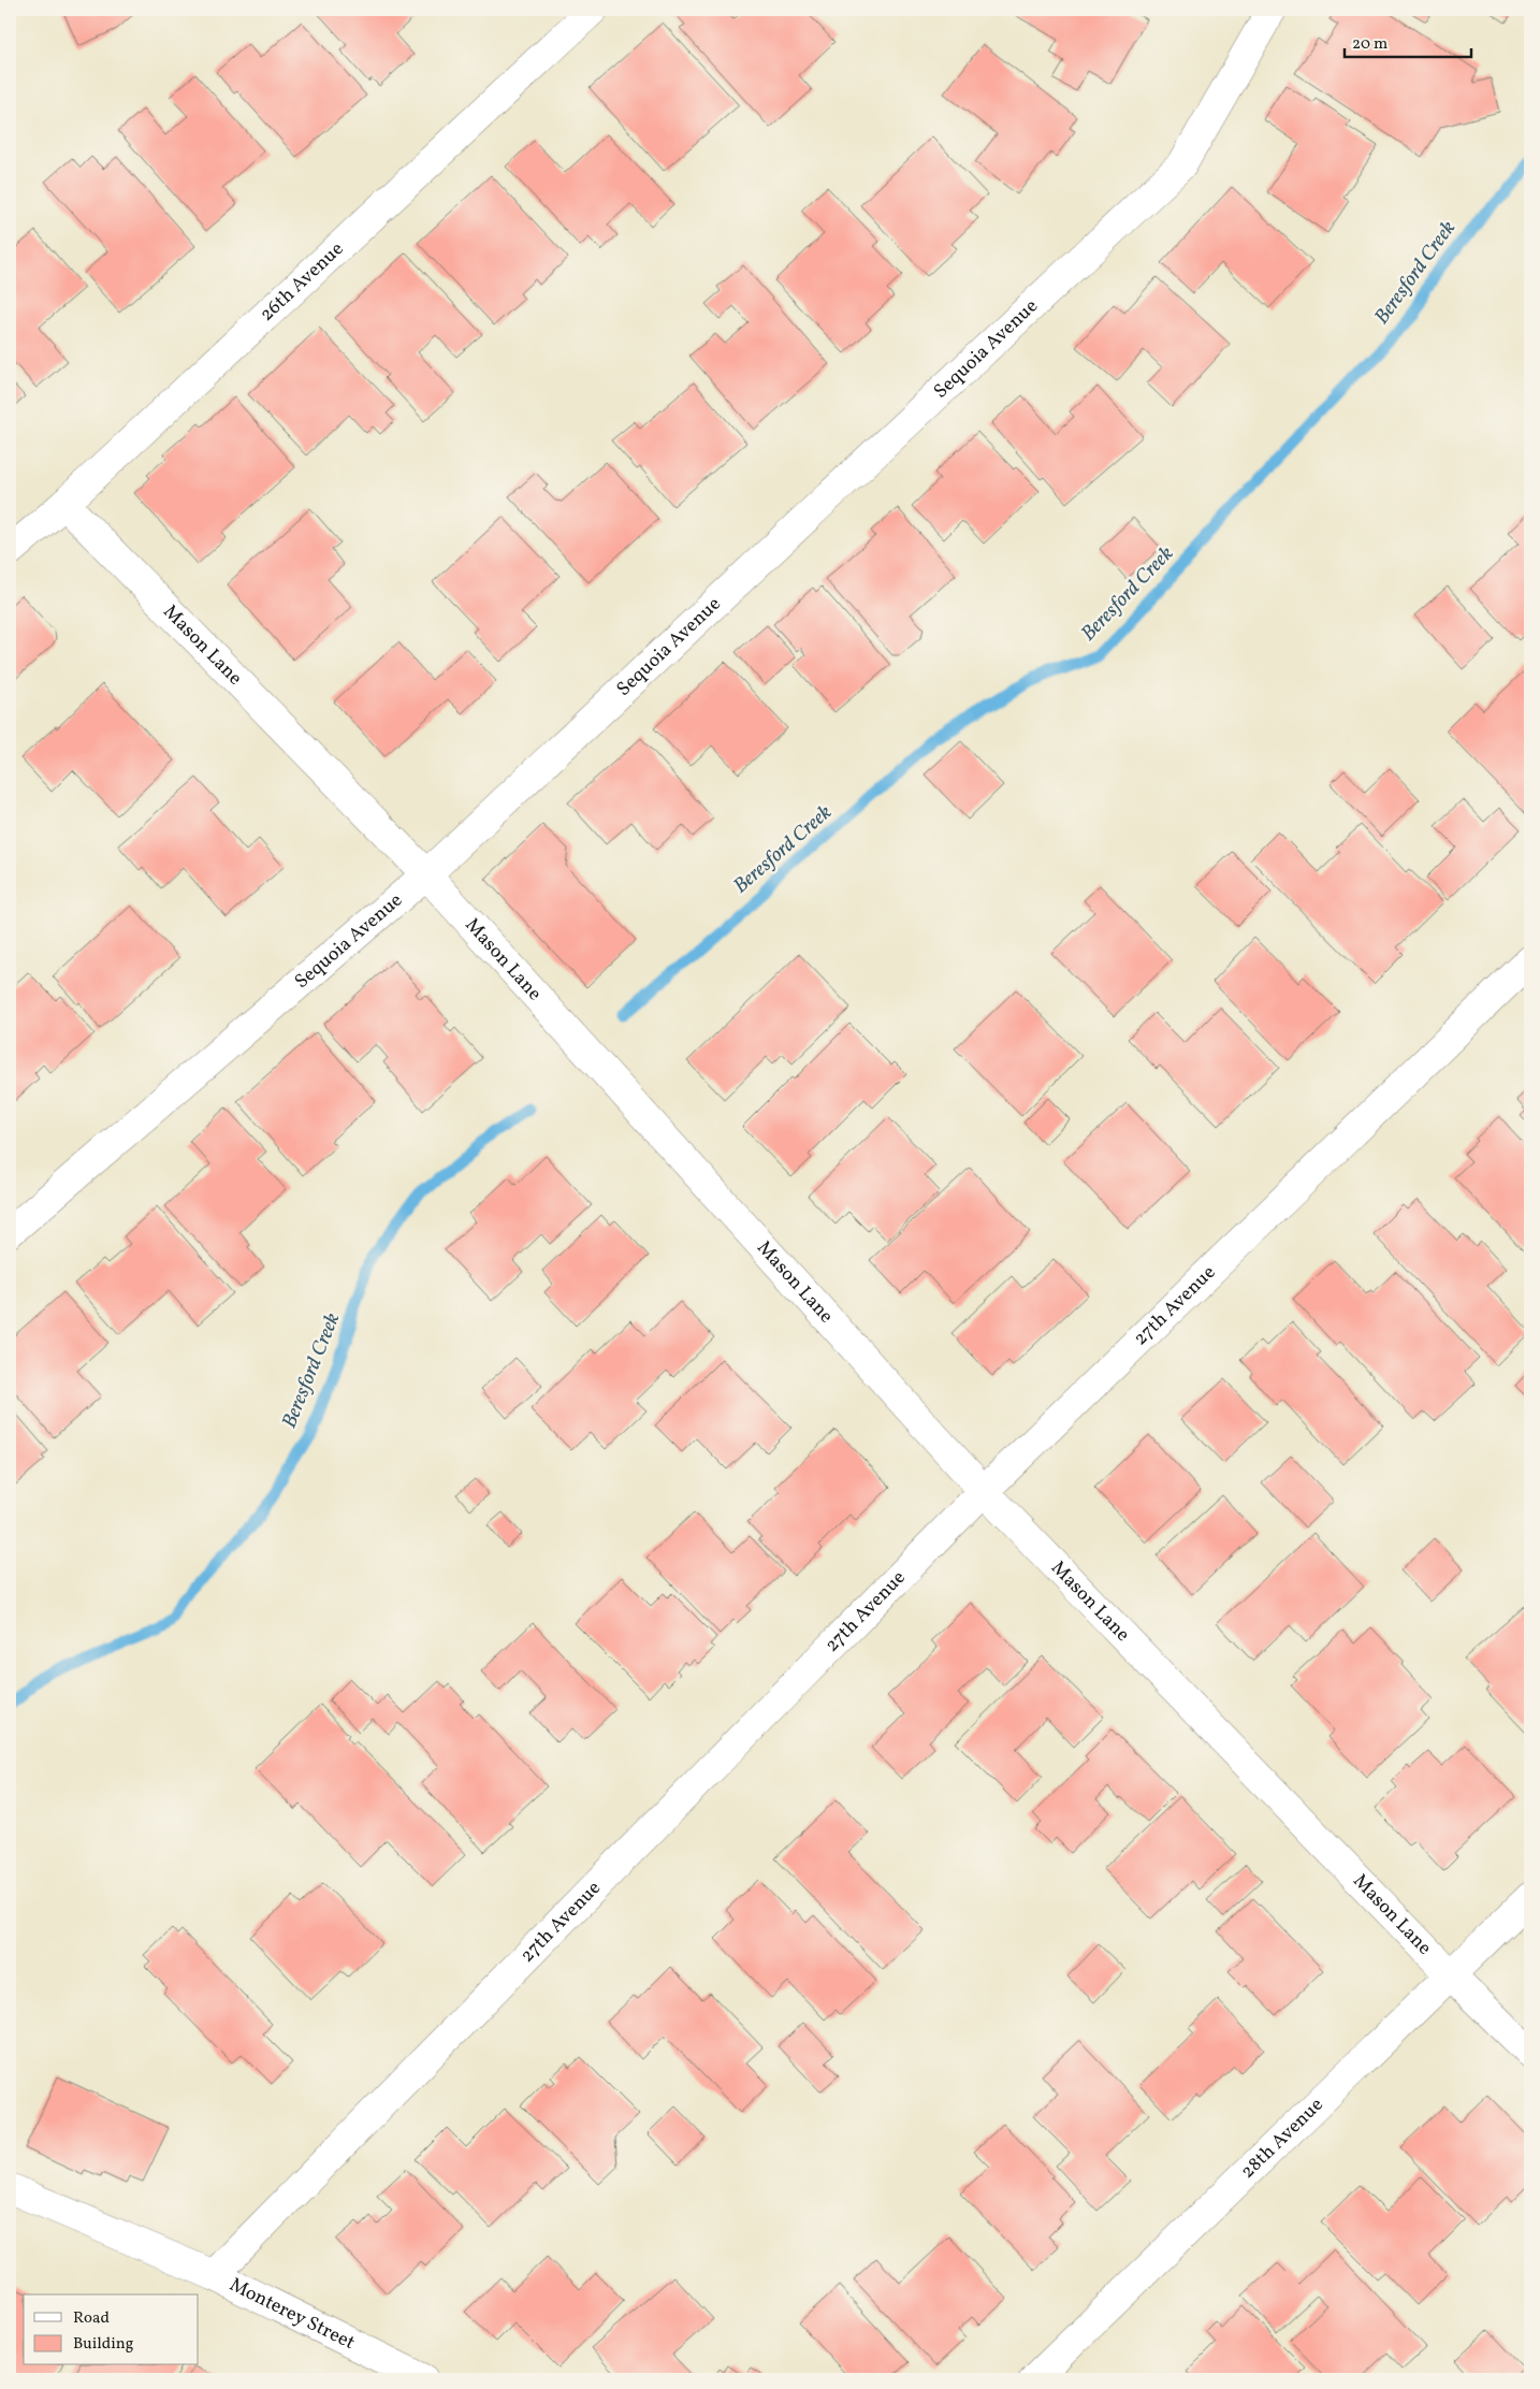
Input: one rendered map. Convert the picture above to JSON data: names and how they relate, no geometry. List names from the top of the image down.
{
  "streets": {
    "street": [
      "26th Avenue",
      "Sequoia Avenue",
      "Mason Lane",
      "27th Avenue",
      "28th Avenue",
      "Monterey Street"
    ]
  },
  "crossings": [
    ["26th Avenue", "Mason Lane"],
    ["Sequoia Avenue", "Mason Lane"],
    ["Mason Lane", "27th Avenue"],
    ["Mason Lane", "28th Avenue"],
    ["27th Avenue", "Monterey Street"]
  ],
  "water": ["Beresford Creek"],
  "legend": ["Road", "Building"],
  "scale_bar": "20 m"
}
